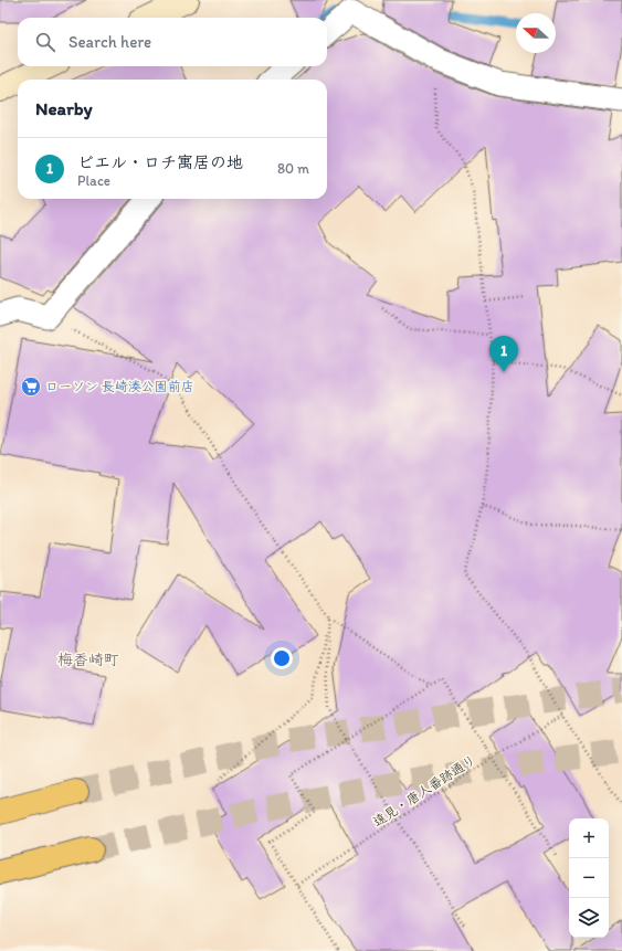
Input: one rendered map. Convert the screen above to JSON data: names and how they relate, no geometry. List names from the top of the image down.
{
  "streets": {
    "path": ["遠見・唐人番跡通り"]
  },
  "districts": ["梅香崎町"],
  "places": {
    "supermarket": ["ローソン 長崎湊公園前店"]
  },
  "north": "left",
  "page": {
    "search": "Search here",
    "heading": "Nearby",
    "list": [
      {
        "mark": "1",
        "name": "ピエル・ロチ寓居の地",
        "note": "Place",
        "value": "80 m"
      }
    ],
    "pins": "1",
    "map_buttons": ["+", "−"]
  }
}
